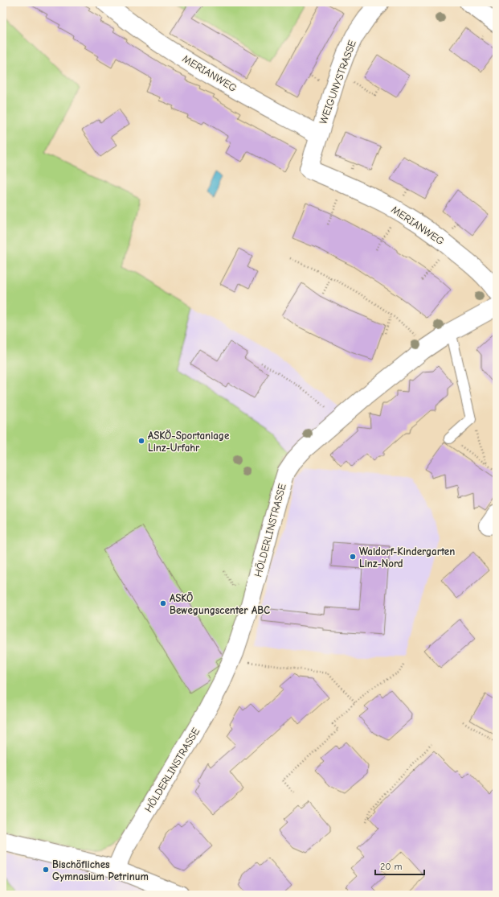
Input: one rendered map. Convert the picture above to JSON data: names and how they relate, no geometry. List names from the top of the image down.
{
  "streets": {
    "street": ["MERIANWEG", "WEIGUNYSTRASSE", "HÖLDERLINSTRASSE"]
  },
  "crossings": [
    ["MERIANWEG", "WEIGUNYSTRASSE"]
  ],
  "places": [
    "ASKÖ-Sportanlage Linz-Urfahr",
    "Waldorf-Kindergarten Linz-Nord",
    "ASKÖ Bewegungscenter ABC",
    "Bischöfliches Gymnasium Petrinum"
  ],
  "scale_bar": "20 m"
}
